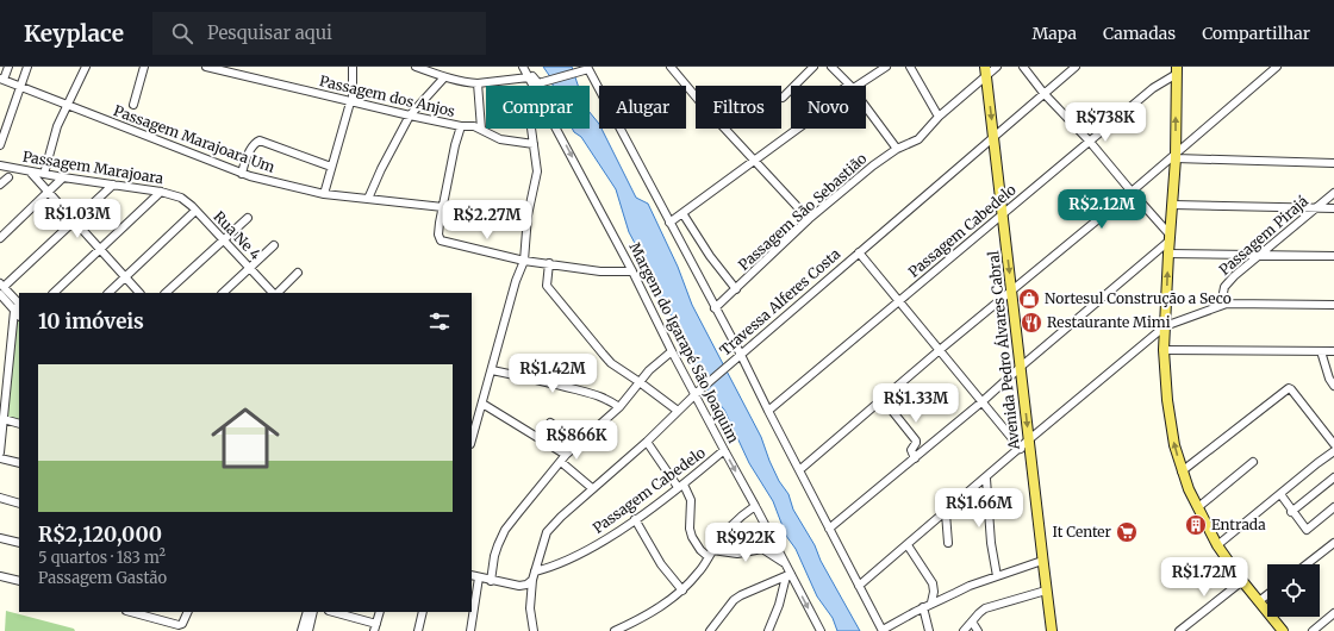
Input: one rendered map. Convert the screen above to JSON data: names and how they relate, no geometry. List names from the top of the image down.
{
  "streets": {
    "main road": ["Avenida Pedro Álvares Cabral"],
    "street": [
      "Passagem dos Anjos",
      "Passagem Marajoara Um",
      "Passagem Marajoara",
      "Passagem São Sebastião",
      "Passagem Cabedelo",
      "Rua Ne 4",
      "Passagem Pirajá",
      "Travessa Alferes Costa",
      "Margem do Igarapé São Joaquim"
    ]
  },
  "crossings": [
    ["Passagem Marajoara", "Rua Ne 4"],
    ["Passagem São Sebastião", "Avenida Pedro Álvares Cabral"],
    ["Passagem Cabedelo", "Travessa Alferes Costa"],
    ["Passagem Cabedelo", "Margem do Igarapé São Joaquim"],
    ["Passagem Cabedelo", "Avenida Pedro Álvares Cabral"],
    ["Travessa Alferes Costa", "Margem do Igarapé São Joaquim"],
    ["Travessa Alferes Costa", "Avenida Pedro Álvares Cabral"]
  ],
  "one_way": ["Avenida Pedro Álvares Cabral"],
  "places": {
    "shop": ["Nortesul Construção a Seco"],
    "restaurant": ["Restaurante Mimi"],
    "building": ["Entrada"],
    "supermarket": ["It Center"]
  },
  "page": {
    "header": "Keyplace",
    "search": "Pesquisar aqui",
    "nav": ["Mapa", "Camadas", "Compartilhar"],
    "chip": [
      "Comprar",
      "Alugar",
      "Filtros",
      "Novo"
    ],
    "price": [
      "R$738K",
      "R$2.12M",
      "R$1.03M",
      "R$2.27M",
      "R$1.42M",
      "R$1.33M",
      "R$866K",
      "R$1.66M",
      "R$922K",
      "R$1.72M"
    ],
    "heading": "10 imóveis",
    "list": [
      {
        "name": "R$2,120,000",
        "note": "5 quartos · 183 m² · Passagem Gastão"
      }
    ]
  }
}
